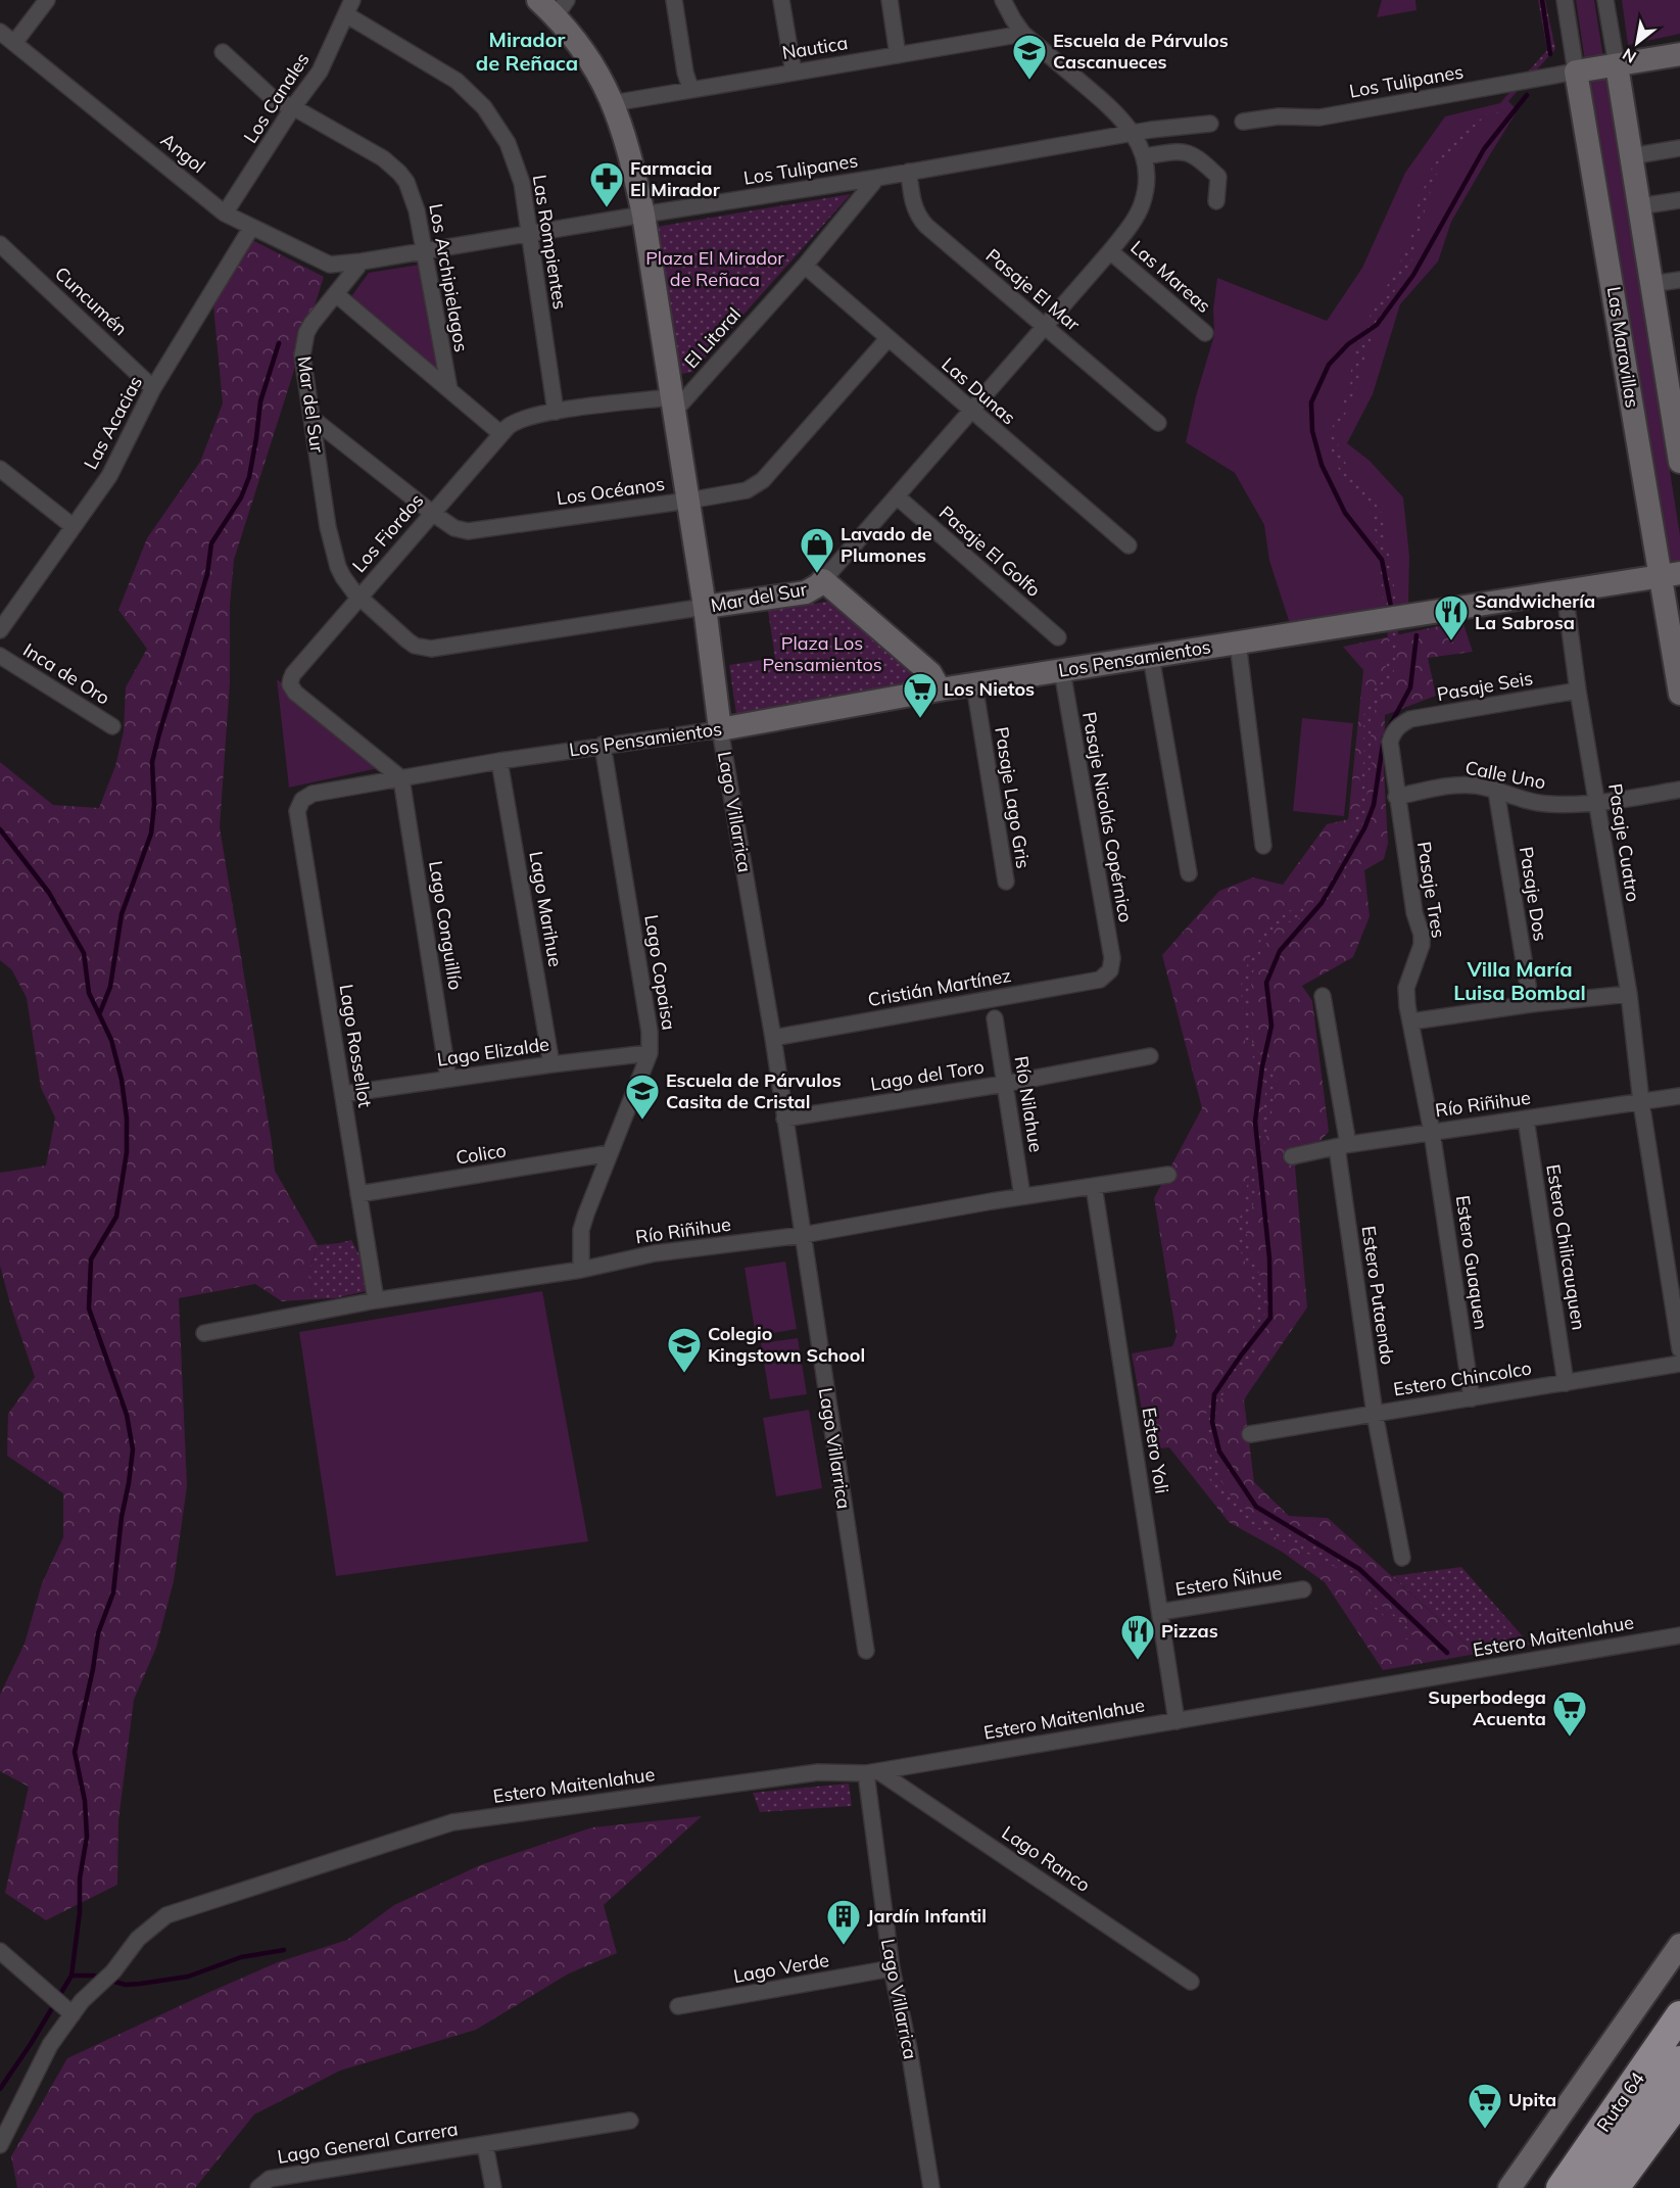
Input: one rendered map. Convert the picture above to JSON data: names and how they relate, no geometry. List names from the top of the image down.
{
  "streets": {
    "highway": ["Ruta 64"],
    "street": [
      "Nautica",
      "Los Tulipanes",
      "Los Canales",
      "Angol",
      "Las Rompientes",
      "Las Mareas",
      "Los Archipielagos",
      "Pasaje El Mar",
      "Cuncumén",
      "El Litoral",
      "Las Maravillas",
      "Las Dunas",
      "Mar del Sur",
      "Las Acacias",
      "Los Océanos",
      "Los Fiordos",
      "Pasaje El Golfo",
      "Los Pensamientos",
      "Inca de Oro",
      "Pasaje Seis",
      "Calle Uno",
      "Pasaje Lago Gris",
      "Lago Villarrica",
      "Pasaje Nicolás Copérnico",
      "Pasaje Cuatro",
      "Pasaje Tres",
      "Pasaje Dos",
      "Lago Marihue",
      "Lago Conguillío",
      "Lago Copaisa",
      "Cristián Martínez",
      "Lago Rossellot",
      "Lago Elizalde",
      "Lago del Toro",
      "Río Nilahue",
      "Río Riñihue",
      "Colico",
      "Estero Chilicauquen",
      "Estero Guaquen",
      "Estero Putaendo",
      "Estero Chincolco",
      "Estero Yoli",
      "Estero Ñihue",
      "Estero Maitenlahue",
      "Lago Ranco",
      "Lago Verde",
      "Lago General Carrera"
    ]
  },
  "crossings": [
    ["Nautica", "Mar del Sur"],
    ["Nautica", "Lago Villarrica"],
    ["Los Tulipanes", "Angol"],
    ["Los Tulipanes", "Las Rompientes"],
    ["Los Tulipanes", "Los Archipielagos"],
    ["Los Tulipanes", "Pasaje El Mar"],
    ["Los Tulipanes", "El Litoral"],
    ["Los Tulipanes", "Las Maravillas"],
    ["Los Tulipanes", "Mar del Sur"],
    ["Los Tulipanes", "Lago Villarrica"],
    ["Los Canales", "Angol"],
    ["Los Canales", "Las Rompientes"],
    ["Los Canales", "Los Archipielagos"],
    ["Angol", "Mar del Sur"],
    ["Angol", "Las Acacias"],
    ["Las Rompientes", "Los Fiordos"],
    ["Las Mareas", "Mar del Sur"],
    ["Pasaje El Mar", "Mar del Sur"],
    ["Cuncumén", "Las Acacias"],
    ["El Litoral", "Las Dunas"],
    ["El Litoral", "Los Fiordos"],
    ["El Litoral", "Lago Villarrica"],
    ["Las Maravillas", "Los Pensamientos"],
    ["Las Dunas", "Mar del Sur"],
    ["Las Dunas", "Los Océanos"],
    ["Mar del Sur", "Los Océanos"],
    ["Mar del Sur", "Los Fiordos"],
    ["Mar del Sur", "Pasaje El Golfo"],
    ["Mar del Sur", "Lago Villarrica"],
    ["Los Océanos", "Los Fiordos"],
    ["Los Océanos", "Lago Villarrica"],
    ["Los Fiordos", "Los Pensamientos"],
    ["Los Fiordos", "Lago Villarrica"],
    ["Los Fiordos", "Lago Conguillío"],
    ["Los Pensamientos", "Pasaje Lago Gris"],
    ["Los Pensamientos", "Lago Villarrica"],
    ["Los Pensamientos", "Pasaje Nicolás Copérnico"],
    ["Los Pensamientos", "Pasaje Cuatro"],
    ["Los Pensamientos", "Lago Marihue"],
    ["Los Pensamientos", "Lago Conguillío"],
    ["Los Pensamientos", "Lago Copaisa"],
    ["Los Pensamientos", "Lago Rossellot"],
    ["Pasaje Seis", "Pasaje Cuatro"],
    ["Pasaje Seis", "Pasaje Tres"],
    ["Calle Uno", "Pasaje Cuatro"],
    ["Calle Uno", "Pasaje Tres"],
    ["Calle Uno", "Pasaje Dos"],
    ["Lago Villarrica", "Cristián Martínez"],
    ["Lago Villarrica", "Lago del Toro"],
    ["Lago Villarrica", "Río Riñihue"],
    ["Lago Villarrica", "Estero Maitenlahue"],
    ["Lago Villarrica", "Lago Ranco"],
    ["Lago Villarrica", "Lago Verde"],
    ["Pasaje Nicolás Copérnico", "Cristián Martínez"],
    ["Pasaje Cuatro", "Río Riñihue"],
    ["Pasaje Tres", "Río Riñihue"],
    ["Pasaje Tres", "Estero Guaquen"],
    ["Lago Marihue", "Lago Elizalde"],
    ["Lago Conguillío", "Lago Elizalde"],
    ["Lago Copaisa", "Lago Elizalde"],
    ["Lago Copaisa", "Río Riñihue"],
    ["Lago Copaisa", "Colico"],
    ["Lago Rossellot", "Lago Elizalde"],
    ["Lago Rossellot", "Río Riñihue"],
    ["Lago Rossellot", "Colico"],
    ["Lago del Toro", "Río Nilahue"],
    ["Río Nilahue", "Río Riñihue"],
    ["Río Riñihue", "Estero Chilicauquen"],
    ["Río Riñihue", "Estero Guaquen"],
    ["Río Riñihue", "Estero Putaendo"],
    ["Río Riñihue", "Estero Yoli"],
    ["Estero Chilicauquen", "Estero Chincolco"],
    ["Estero Guaquen", "Estero Chincolco"],
    ["Estero Putaendo", "Estero Chincolco"],
    ["Estero Yoli", "Estero Ñihue"],
    ["Estero Yoli", "Estero Maitenlahue"],
    ["Estero Maitenlahue", "Lago Ranco"]
  ],
  "districts": ["Mirador de Reñaca", "Villa María Luisa Bombal"],
  "parks": ["Plaza El Mirador de Reñaca", "Plaza Los Pensamientos"],
  "places": {
    "school or university": ["Escuela de Párvulos Cascanueces", "Escuela de Párvulos Casita de Cristal", "Colegio Kingstown School"],
    "pharmacy": ["Farmacia El Mirador"],
    "shop": ["Lavado de Plumones"],
    "restaurant": ["Sandwichería La Sabrosa", "Pizzas"],
    "supermarket": ["Los Nietos", "Superbodega Acuenta", "Upita"],
    "building": ["Jardín Infantil"]
  },
  "north": "bottom left"
}
